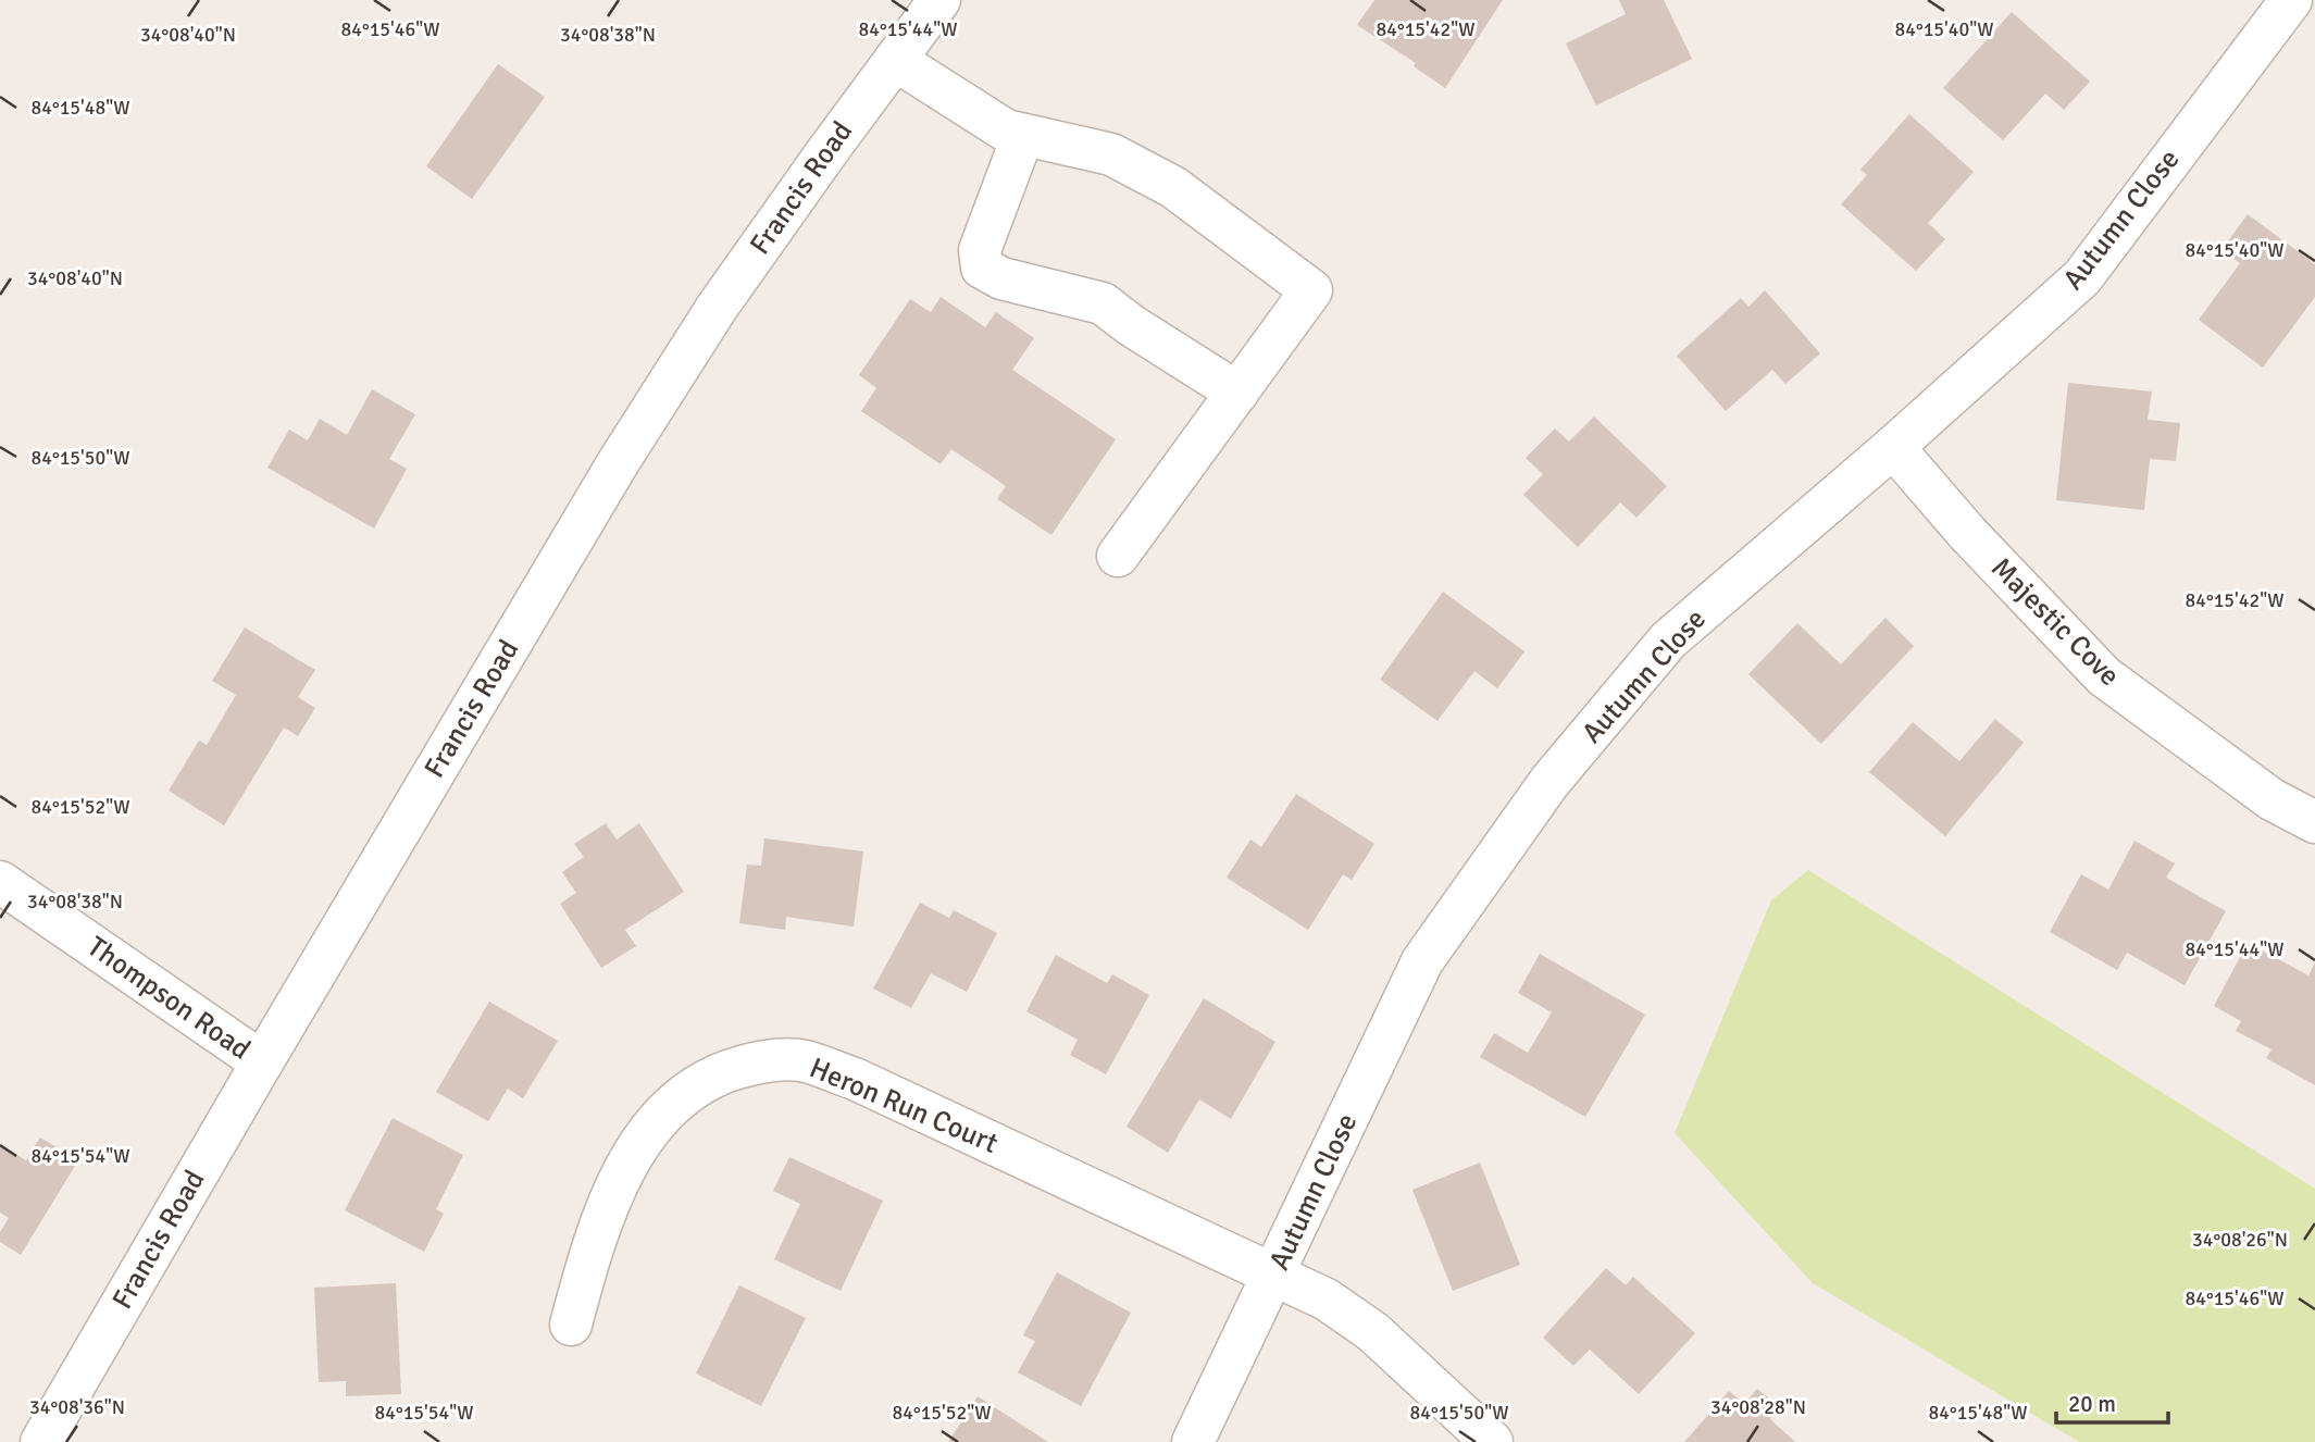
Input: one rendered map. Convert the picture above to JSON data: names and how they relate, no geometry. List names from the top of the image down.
{
  "streets": {
    "street": [
      "Francis Road",
      "Autumn Close",
      "Majestic Cove",
      "Thompson Road",
      "Heron Run Court"
    ]
  },
  "crossings": [
    ["Francis Road", "Thompson Road"],
    ["Autumn Close", "Majestic Cove"],
    ["Autumn Close", "Heron Run Court"]
  ],
  "scale_bar": "20 m",
  "coordinates": [
    "84°15'46\"W",
    "84°15'44\"W",
    "84°15'42\"W",
    "84°15'40\"W",
    "34°08'40\"N",
    "34°08'38\"N",
    "84°15'48\"W",
    "84°15'50\"W",
    "84°15'52\"W",
    "84°15'54\"W",
    "34°08'26\"N",
    "34°08'36\"N",
    "34°08'28\"N"
  ]
}
